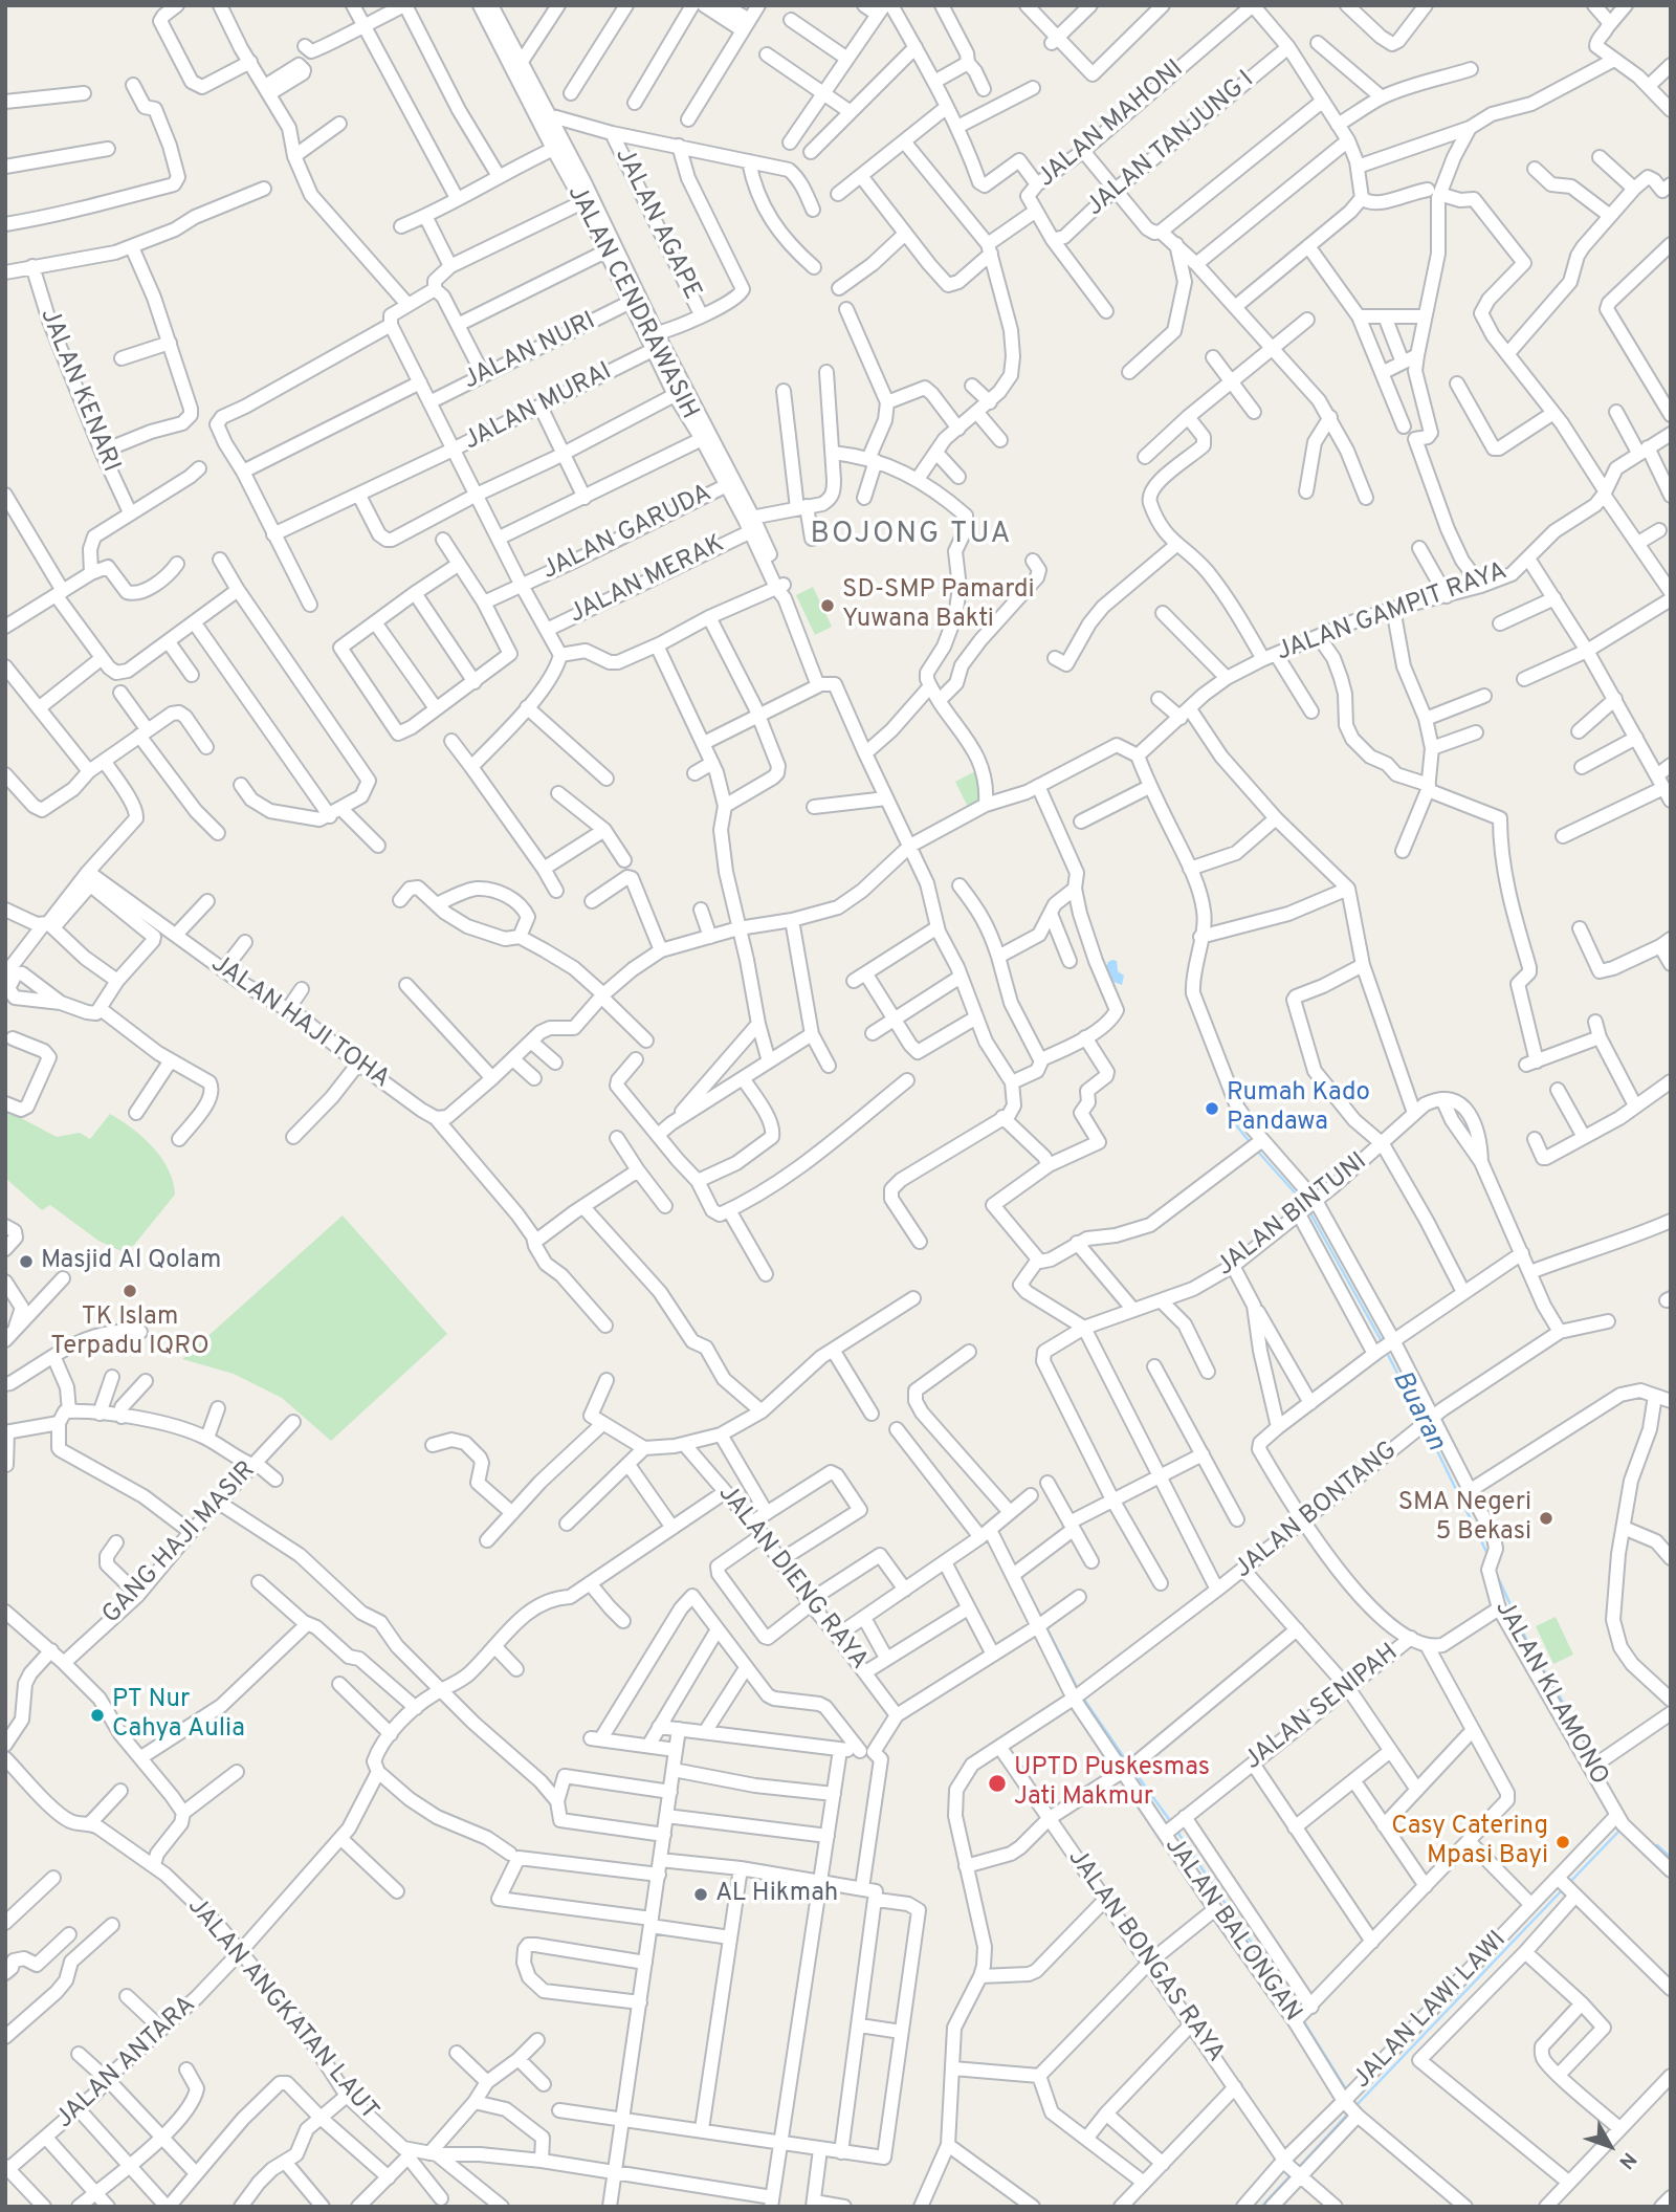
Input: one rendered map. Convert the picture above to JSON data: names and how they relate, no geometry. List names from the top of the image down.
{
  "streets": {
    "street": [
      "JALAN MAHONI",
      "JALAN TANJUNG I",
      "JALAN AGAPE",
      "JALAN CENDRAWASIH",
      "JALAN NURI",
      "JALAN KENARI",
      "JALAN MURAI",
      "JALAN GARUDA",
      "JALAN MERAK",
      "JALAN GAMPIT RAYA",
      "JALAN HAJI TOHA",
      "JALAN BINTUNI",
      "JALAN BONTANG",
      "GANG HAJI MASIR",
      "JALAN DIENG RAYA",
      "JALAN KLAMONO",
      "JALAN SENIPAH",
      "JALAN BALONGAN",
      "JALAN BONGAS RAYA",
      "JALAN ANGKATAN LAUT",
      "JALAN LAWI LAWI",
      "JALAN ANTARA"
    ]
  },
  "crossings": [
    ["JALAN AGAPE", "JALAN MURAI"],
    ["JALAN CENDRAWASIH", "JALAN NURI"],
    ["JALAN CENDRAWASIH", "JALAN MURAI"],
    ["JALAN CENDRAWASIH", "JALAN GARUDA"],
    ["JALAN CENDRAWASIH", "JALAN MERAK"],
    ["JALAN GAMPIT RAYA", "JALAN KLAMONO"],
    ["JALAN BINTUNI", "JALAN KLAMONO"],
    ["JALAN BONTANG", "JALAN KLAMONO"],
    ["JALAN BONTANG", "JALAN BALONGAN"],
    ["JALAN BONTANG", "JALAN BONGAS RAYA"],
    ["JALAN KLAMONO", "JALAN LAWI LAWI"],
    ["JALAN SENIPAH", "JALAN BALONGAN"],
    ["JALAN BALONGAN", "JALAN LAWI LAWI"],
    ["JALAN BONGAS RAYA", "JALAN LAWI LAWI"],
    ["JALAN ANGKATAN LAUT", "JALAN ANTARA"]
  ],
  "districts": ["BOJONG TUA"],
  "water": ["Buaran"],
  "places": [
    "SD-SMP Pamardi Yuwana Bakti",
    "Rumah Kado Pandawa",
    "Masjid Al Qolam",
    "TK Islam Terpadu IQRO",
    "SMA Negeri 5 Bekasi",
    "PT Nur Cahya Aulia",
    "UPTD Puskesmas Jati Makmur",
    "Casy Catering Mpasi Bayi",
    "AL Hikmah"
  ],
  "north": "bottom right"
}
